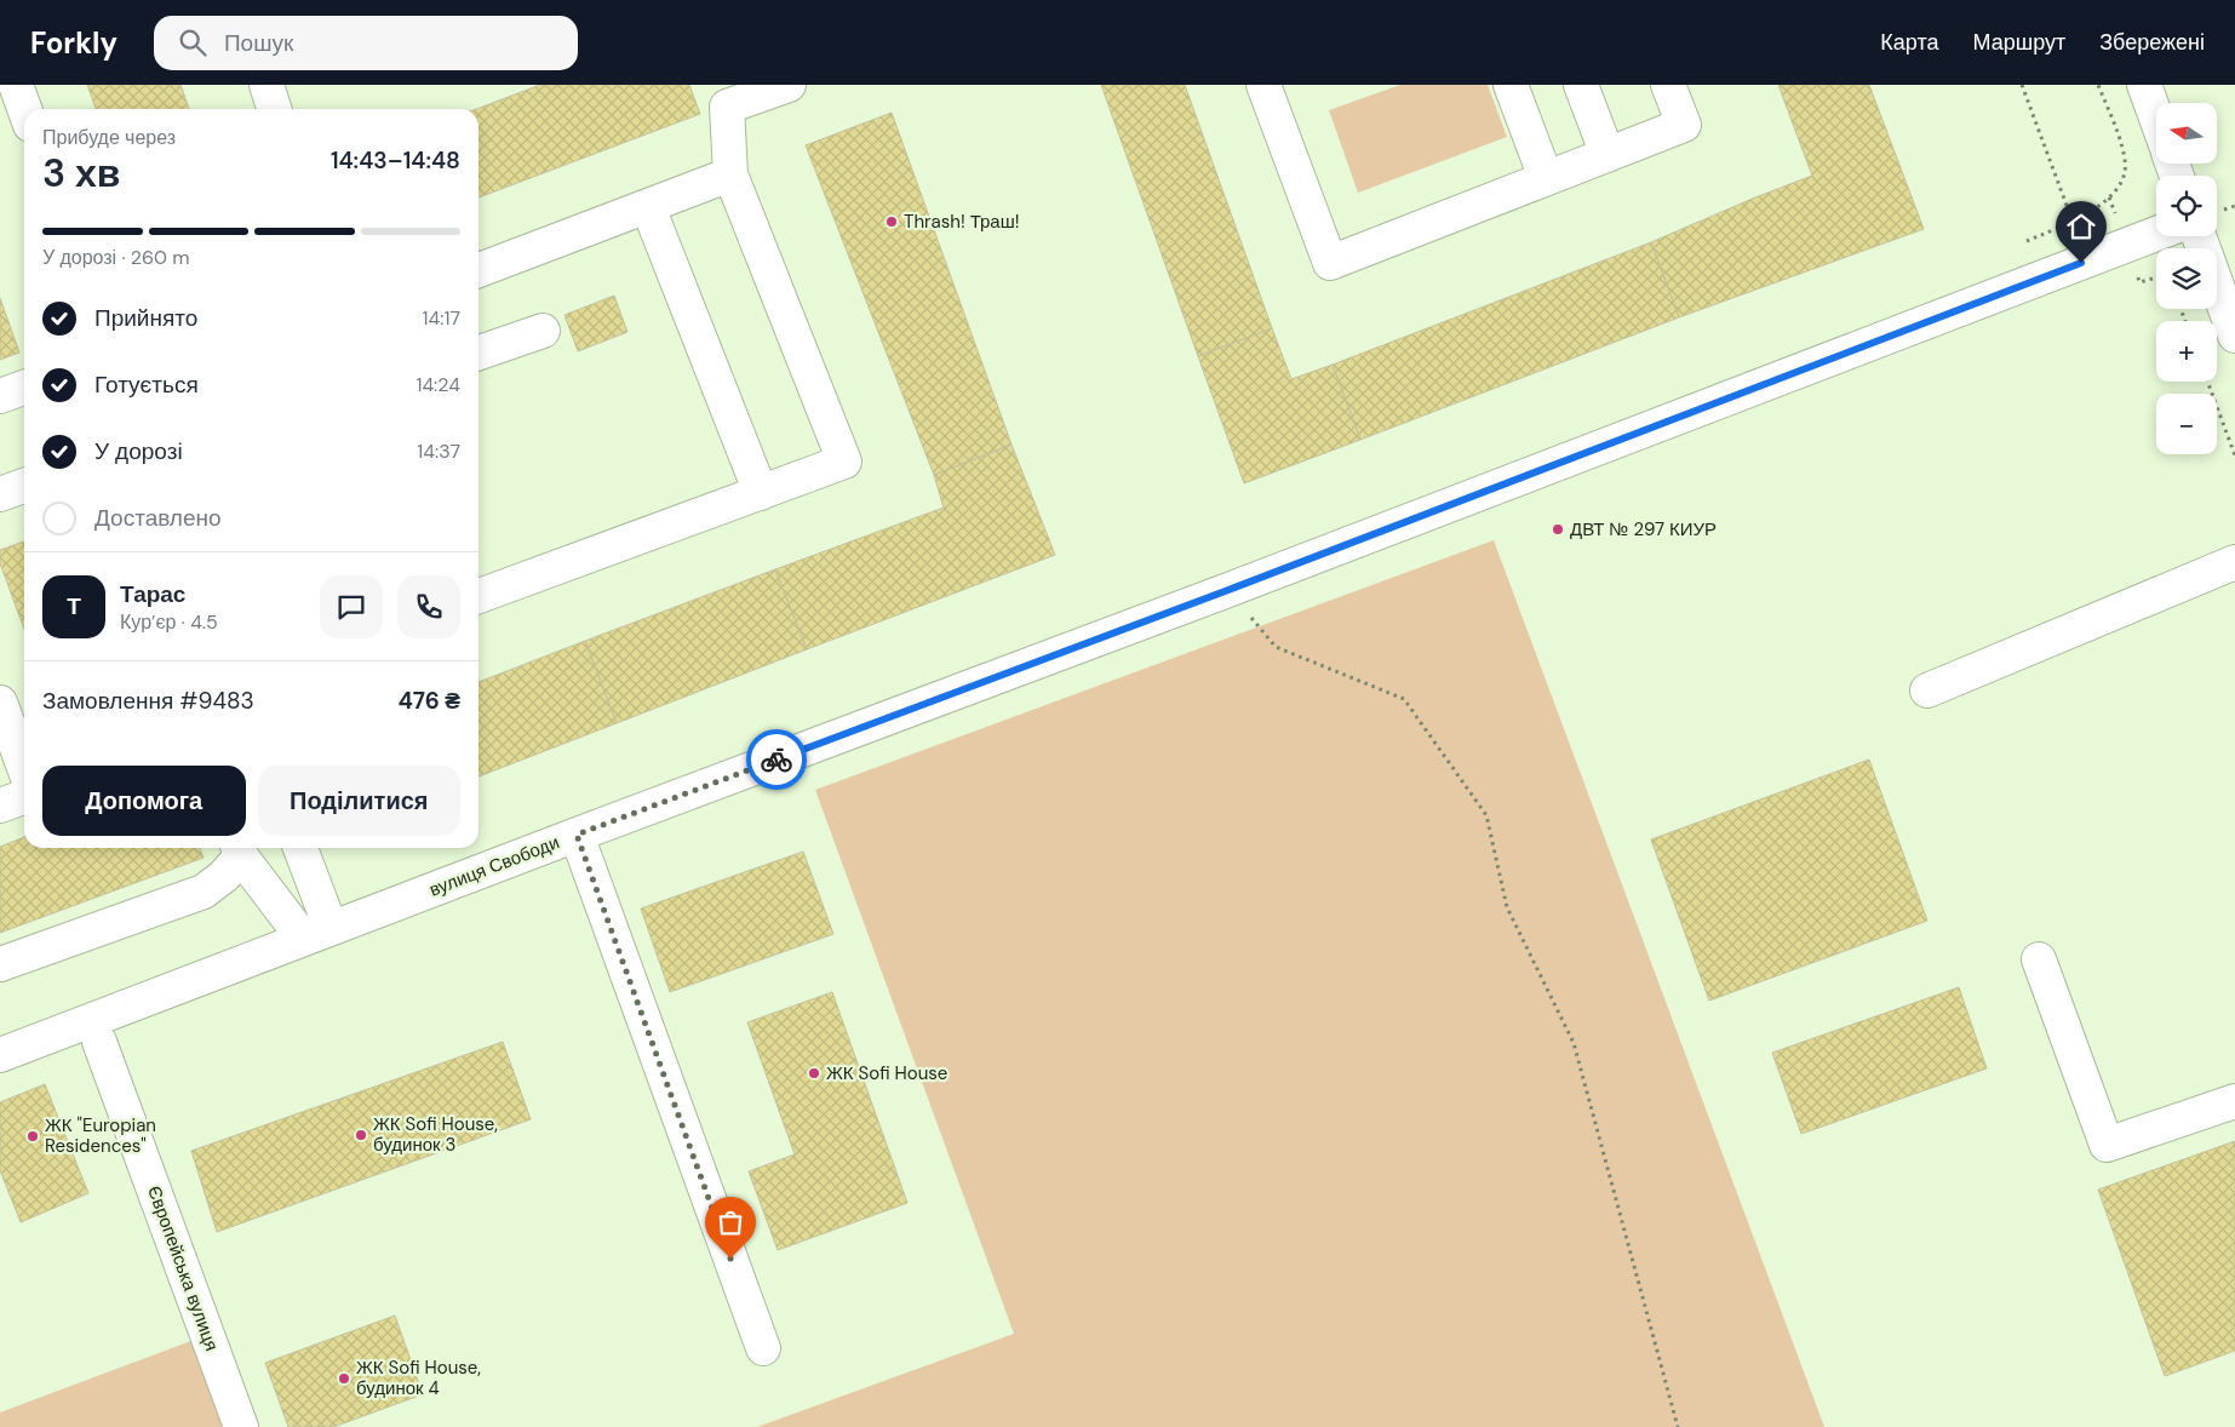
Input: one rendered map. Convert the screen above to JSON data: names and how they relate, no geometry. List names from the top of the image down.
{
  "streets": {
    "street": ["вулиця Свободи", "Європейська вулиця"]
  },
  "places": [
    "Thrash! Траш!",
    "ДВТ № 297 КИУР",
    "ЖК Sofi House",
    "ЖК Sofi House, будинок 3",
    "ЖК \"Europian Residences\"",
    "ЖК Sofi House, будинок 4"
  ],
  "north": "left",
  "page": {
    "header": "Forkly",
    "search": "Пошук",
    "nav": ["Карта", "Маршрут", "Збережені"],
    "map_buttons": ["+", "−"],
    "heading": ["3 хв", "Прибуде через", "14:43–14:48"],
    "panel": [
      "Тарас",
      "Кур’єр · 4.5",
      "Замовлення #9483",
      "476 ₴"
    ],
    "bar": "У дорозі · 260 m",
    "list": [
      ["Прийнято", "14:17"],
      ["Готується", "14:24"],
      ["У дорозі", "14:37"],
      "Доставлено"
    ],
    "round": "Т",
    "buttons": ["Допомога", "Поділитися"]
  }
}
